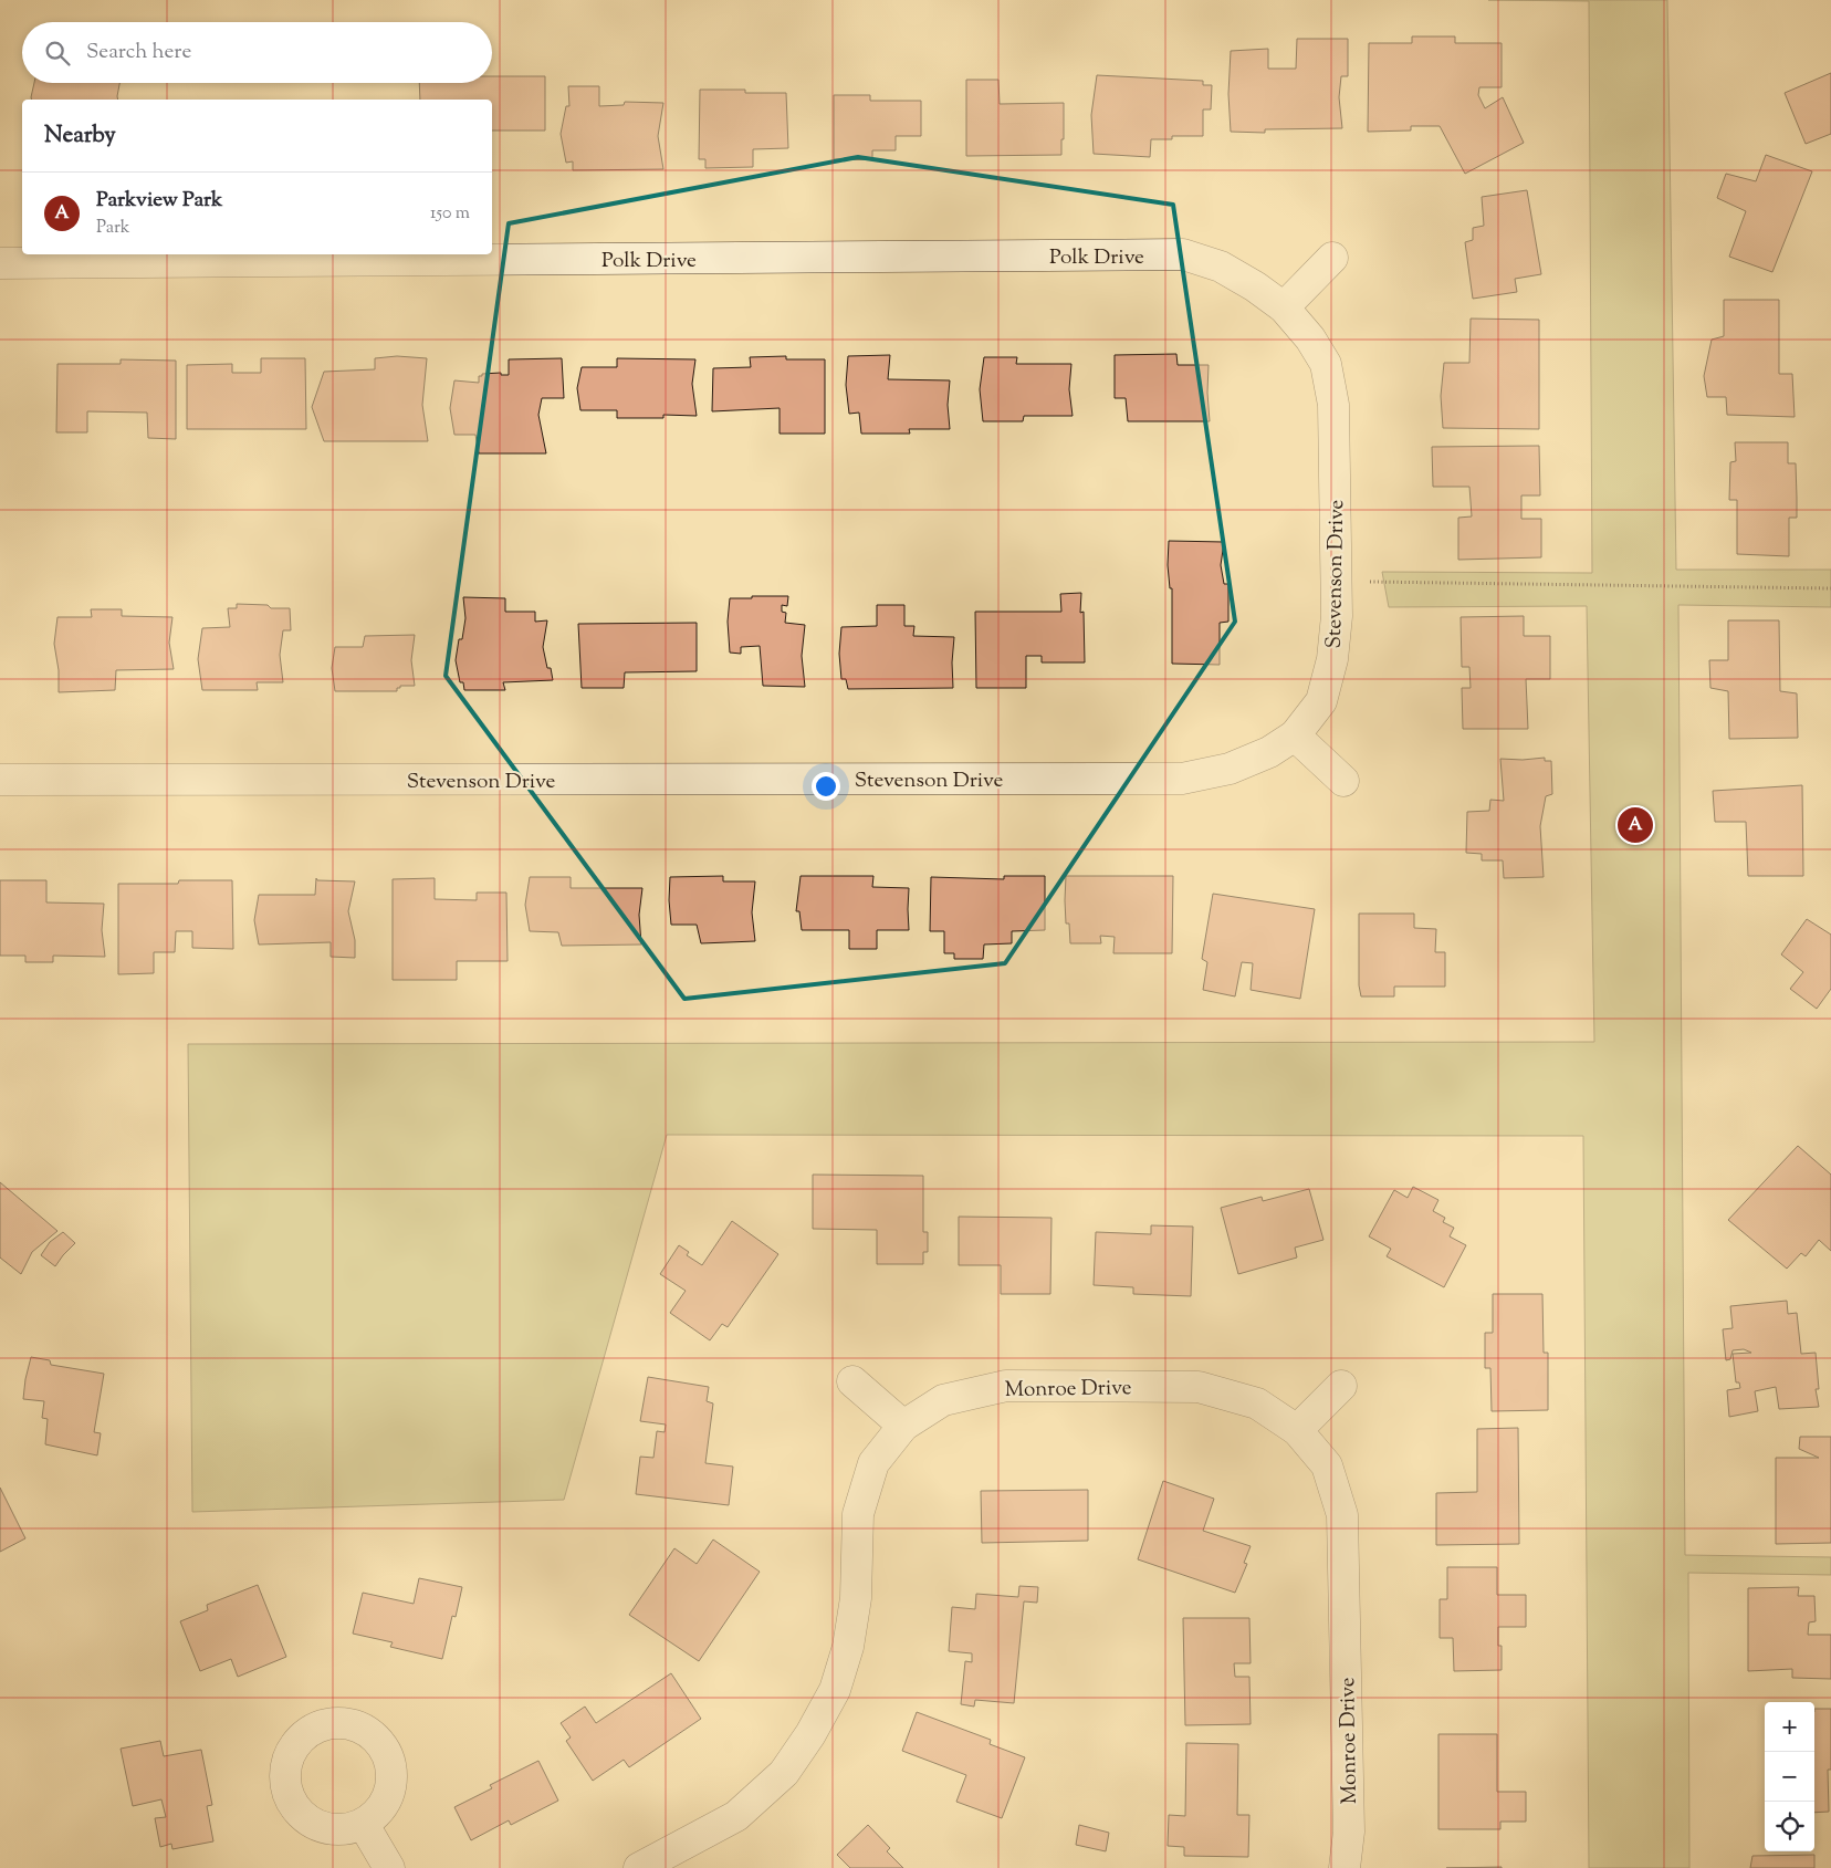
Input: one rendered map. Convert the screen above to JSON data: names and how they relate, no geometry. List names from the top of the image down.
{
  "streets": {
    "street": ["Polk Drive", "Stevenson Drive", "Monroe Drive"]
  },
  "crossings": [
    ["Polk Drive", "Stevenson Drive"]
  ],
  "page": {
    "search": "Search here",
    "heading": "Nearby",
    "list": [
      {
        "mark": "A",
        "name": "Parkview Park",
        "note": "Park",
        "value": "150 m"
      }
    ],
    "pins": "A",
    "map_buttons": ["+", "−"]
  }
}
